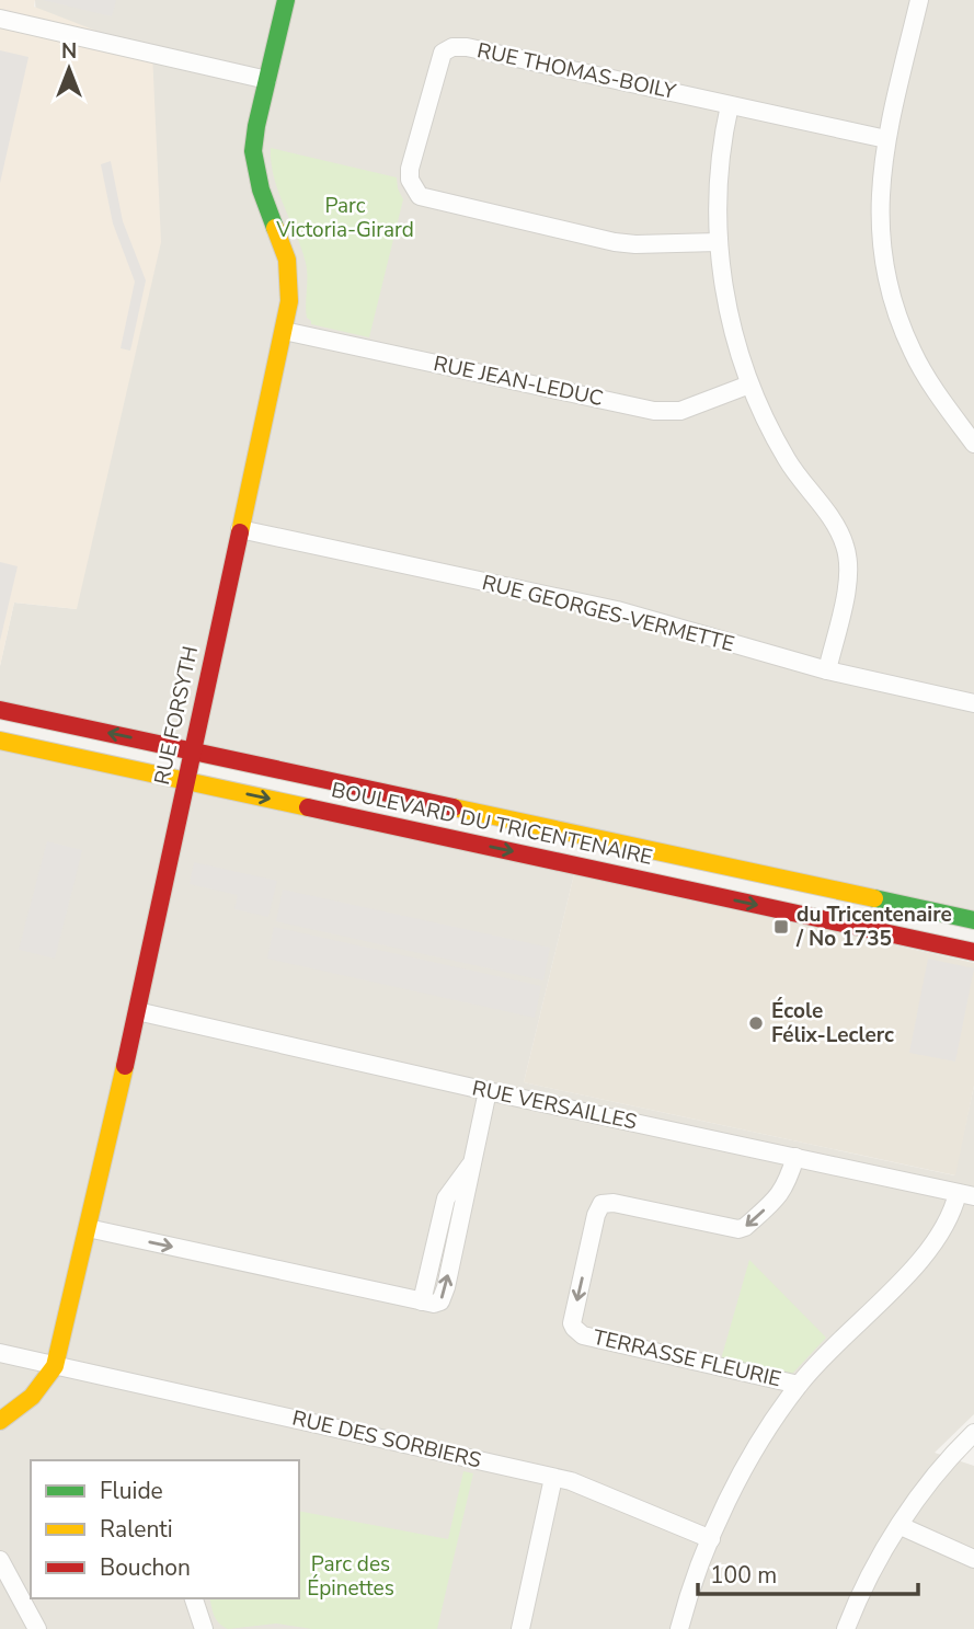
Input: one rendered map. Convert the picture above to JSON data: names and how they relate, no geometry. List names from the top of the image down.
{
  "streets": {
    "street": [
      "RUE THOMAS-BOILY",
      "RUE JEAN-LEDUC",
      "RUE GEORGES-VERMETTE",
      "RUE FORSYTH",
      "BOULEVARD DU TRICENTENAIRE",
      "RUE VERSAILLES",
      "TERRASSE FLEURIE",
      "RUE DES SORBIERS"
    ]
  },
  "crossings": [
    ["RUE JEAN-LEDUC", "RUE FORSYTH"],
    ["RUE GEORGES-VERMETTE", "RUE FORSYTH"],
    ["RUE FORSYTH", "BOULEVARD DU TRICENTENAIRE"],
    ["RUE FORSYTH", "RUE VERSAILLES"],
    ["RUE FORSYTH", "RUE DES SORBIERS"],
    ["RUE VERSAILLES", "TERRASSE FLEURIE"]
  ],
  "parks": ["Parc Victoria-Girard", "Parc des Épinettes"],
  "places": {
    "transit": ["du Tricentenaire / No 1735"],
    "other": ["École Félix-Leclerc"]
  },
  "legend": ["Fluide", "Ralenti", "Bouchon"],
  "scale_bar": "100 m",
  "north": "top"
}
